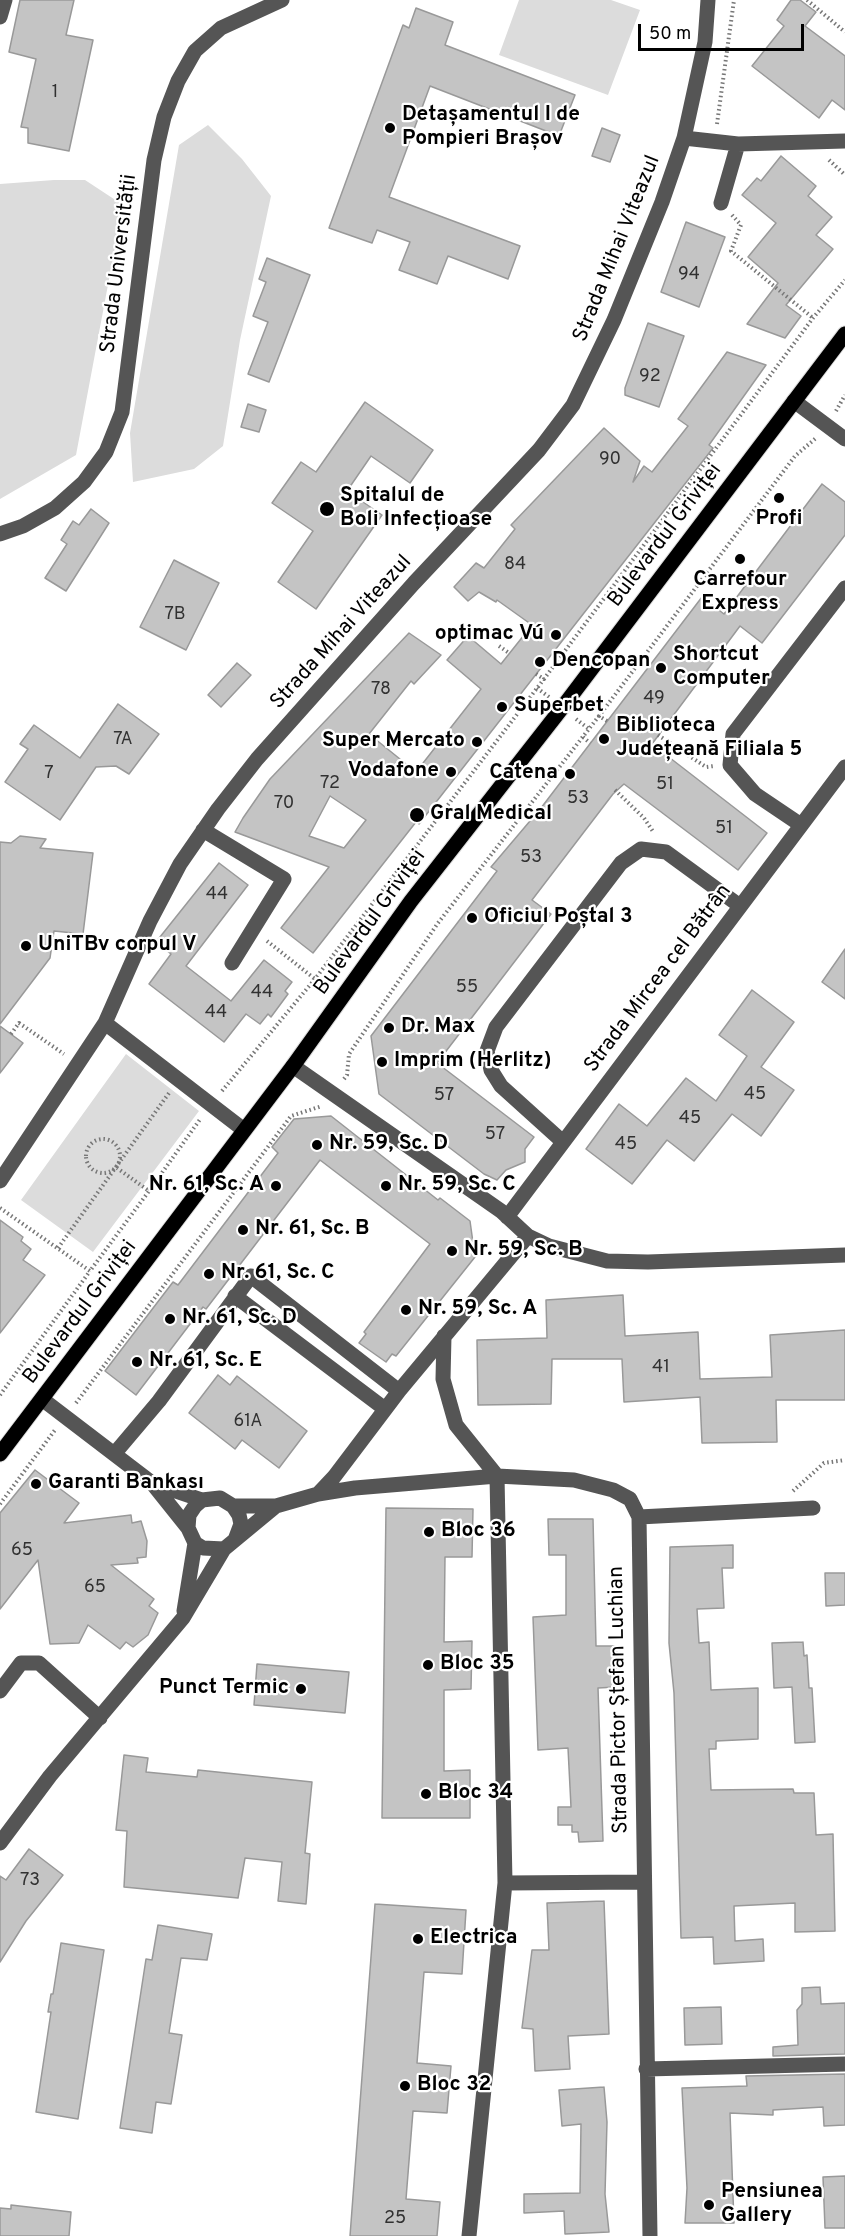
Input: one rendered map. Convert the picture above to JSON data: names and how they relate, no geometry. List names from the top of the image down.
{
  "streets": {
    "main road": ["Bulevardul Griviței"],
    "street": [
      "Strada Mihai Viteazul",
      "Strada Universității",
      "Strada Mircea cel Bătrân",
      "Strada Pictor Ștefan Luchian"
    ]
  },
  "places": [
    "Detașamentul I de Pompieri Brașov",
    "Profi",
    "Spitalul de Boli Infecțioase",
    "Carrefour Express",
    "optimac Vú",
    "Dencopan",
    "Shortcut Computer",
    "Superbet",
    "Biblioteca Județeană Filiala 5",
    "Super Mercato",
    "Vodafone",
    "Catena",
    "Gral Medical",
    "Oficiul Poștal 3",
    "UniTBv corpul V",
    "Dr. Max",
    "Imprim (Herlitz)",
    "Nr. 59, Sc. D",
    "Nr. 61, Sc. A",
    "Nr. 59, Sc. C",
    "Nr. 61, Sc. B",
    "Nr. 59, Sc. B",
    "Nr. 61, Sc. C",
    "Nr. 59, Sc. A",
    "Nr. 61, Sc. D",
    "Nr. 61, Sc. E",
    "Garanti Bankası",
    "Bloc 36",
    "Bloc 35",
    "Punct Termic",
    "Bloc 34",
    "Electrica",
    "Bloc 32",
    "Pensiunea Gallery"
  ],
  "house_numbers": [
    "1",
    "94",
    "92",
    "90",
    "84",
    "7B",
    "78",
    "49",
    "7A",
    "7",
    "72",
    "51",
    "53",
    "70",
    "51",
    "53",
    "44",
    "55",
    "44",
    "44",
    "45",
    "57",
    "45",
    "57",
    "45",
    "41",
    "61A",
    "65",
    "65",
    "73",
    "25"
  ],
  "scale_bar": "50 m"
}
